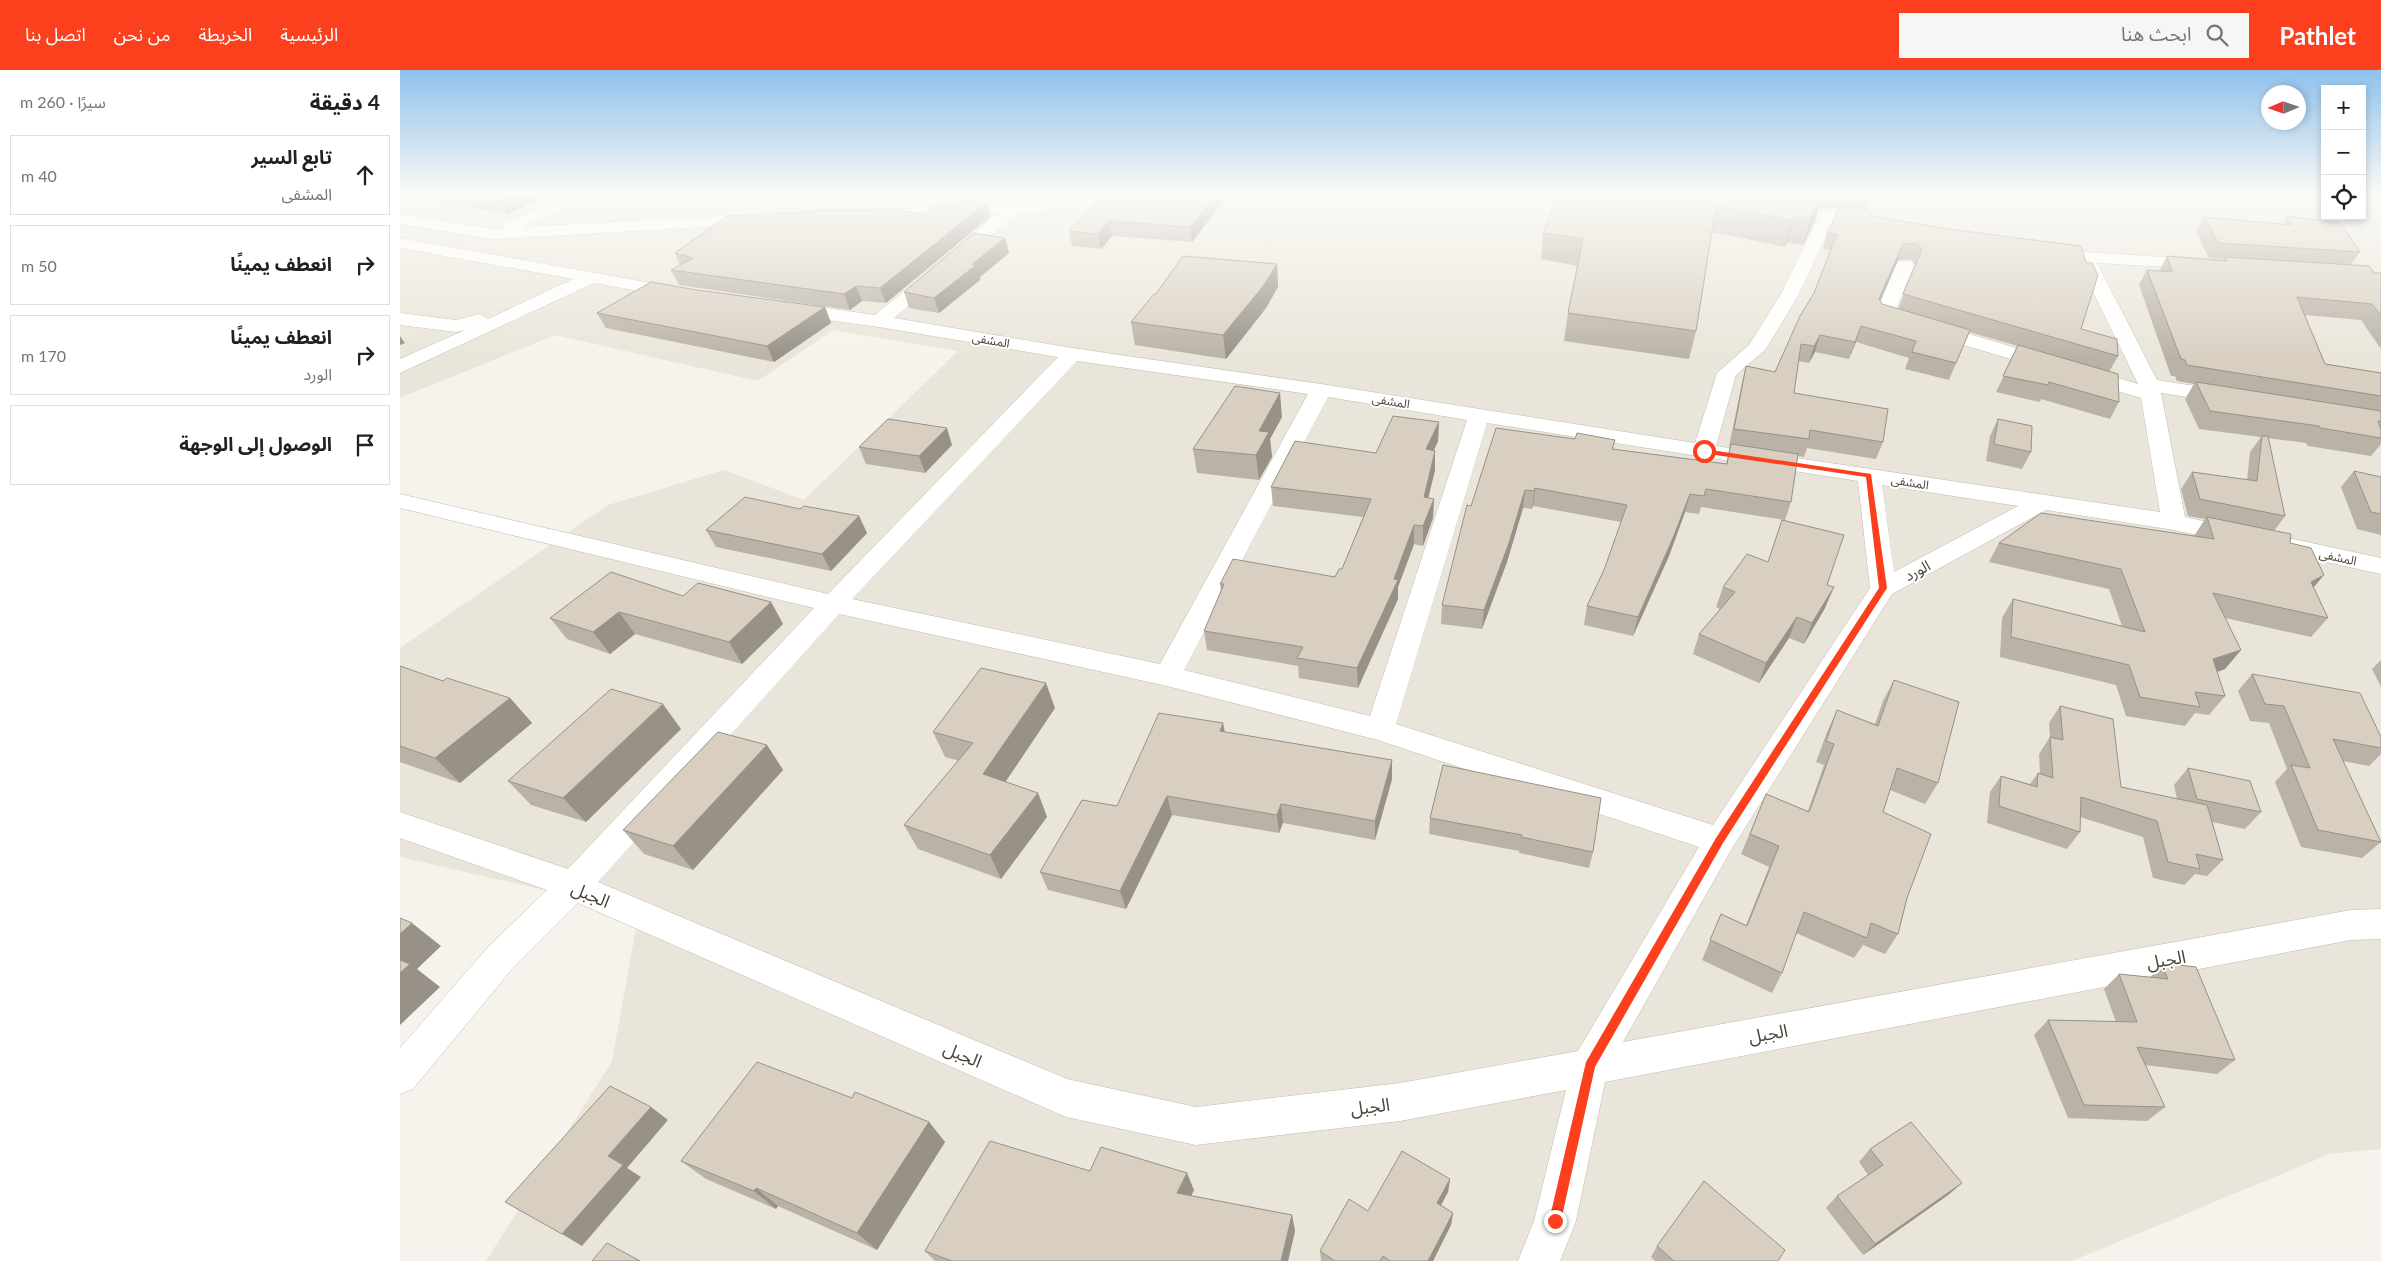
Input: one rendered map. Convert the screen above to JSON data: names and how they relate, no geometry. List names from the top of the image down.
{
  "streets": {
    "street": ["المشفى", "الورد", "الجبل"]
  },
  "crossings": [
    ["المشفى", "الورد"],
    ["الورد", "الجبل"]
  ],
  "north": "left",
  "page": {
    "header": "Pathlet",
    "search": "ابحث هنا",
    "nav": [
      "الرئيسية",
      "الخريطة",
      "من نحن",
      "اتصل بنا"
    ],
    "heading": ["4 دقيقة", "سيرًا · 260 m"],
    "map_buttons": ["+", "−"],
    "list": [
      ["تابع السير", "المشفى", "40 m"],
      ["انعطف يمينًا", "50 m"],
      ["انعطف يمينًا", "الورد", "170 m"],
      "الوصول إلى الوجهة"
    ]
  }
}
